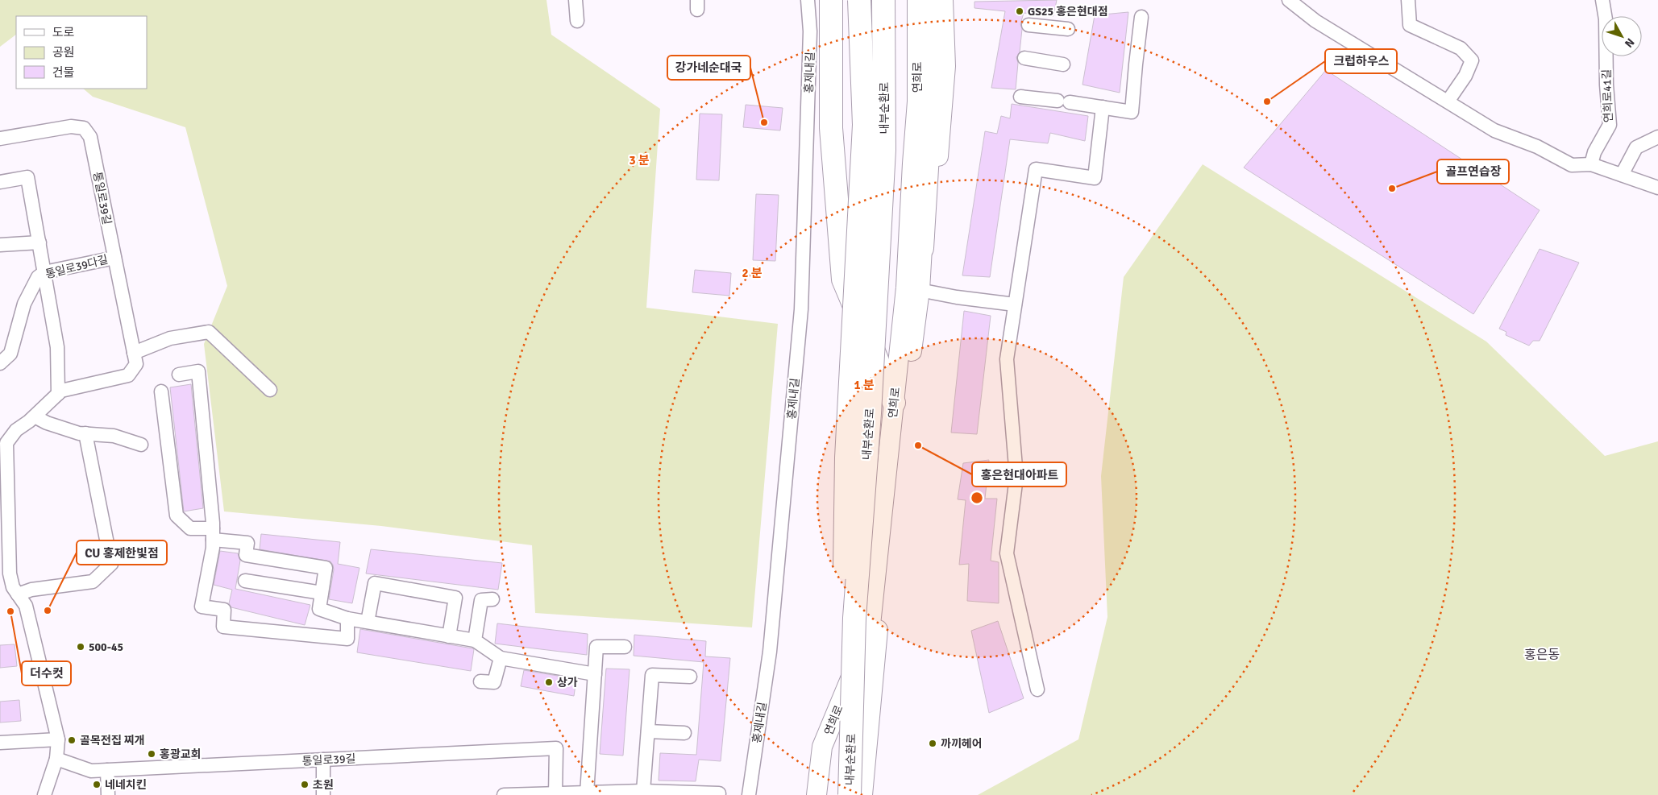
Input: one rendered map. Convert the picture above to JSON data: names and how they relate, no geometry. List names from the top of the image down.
{
  "streets": {
    "highway": ["내부순환로"],
    "main road": ["연희로"],
    "street": [
      "홍제내길",
      "연희로41길",
      "통일로39길",
      "통일로39다길"
    ]
  },
  "crossings": [
    ["통일로39길", "통일로39다길"]
  ],
  "districts": ["홍은동"],
  "places": [
    "GS25 홍은현대점",
    "크럽하우스",
    "강가네순대국",
    "골프연습장",
    "홍은현대아파트",
    "CU 홍제한빛점",
    "더수컷",
    "500-45",
    "상가",
    "골목전집 찌개",
    "까끼헤어",
    "홍광교회",
    "네네치킨",
    "초원"
  ],
  "legend": ["도로", "공원", "건물"],
  "north": "bottom right",
  "rings": ["3 분", "2 분", "1 분"]
}
